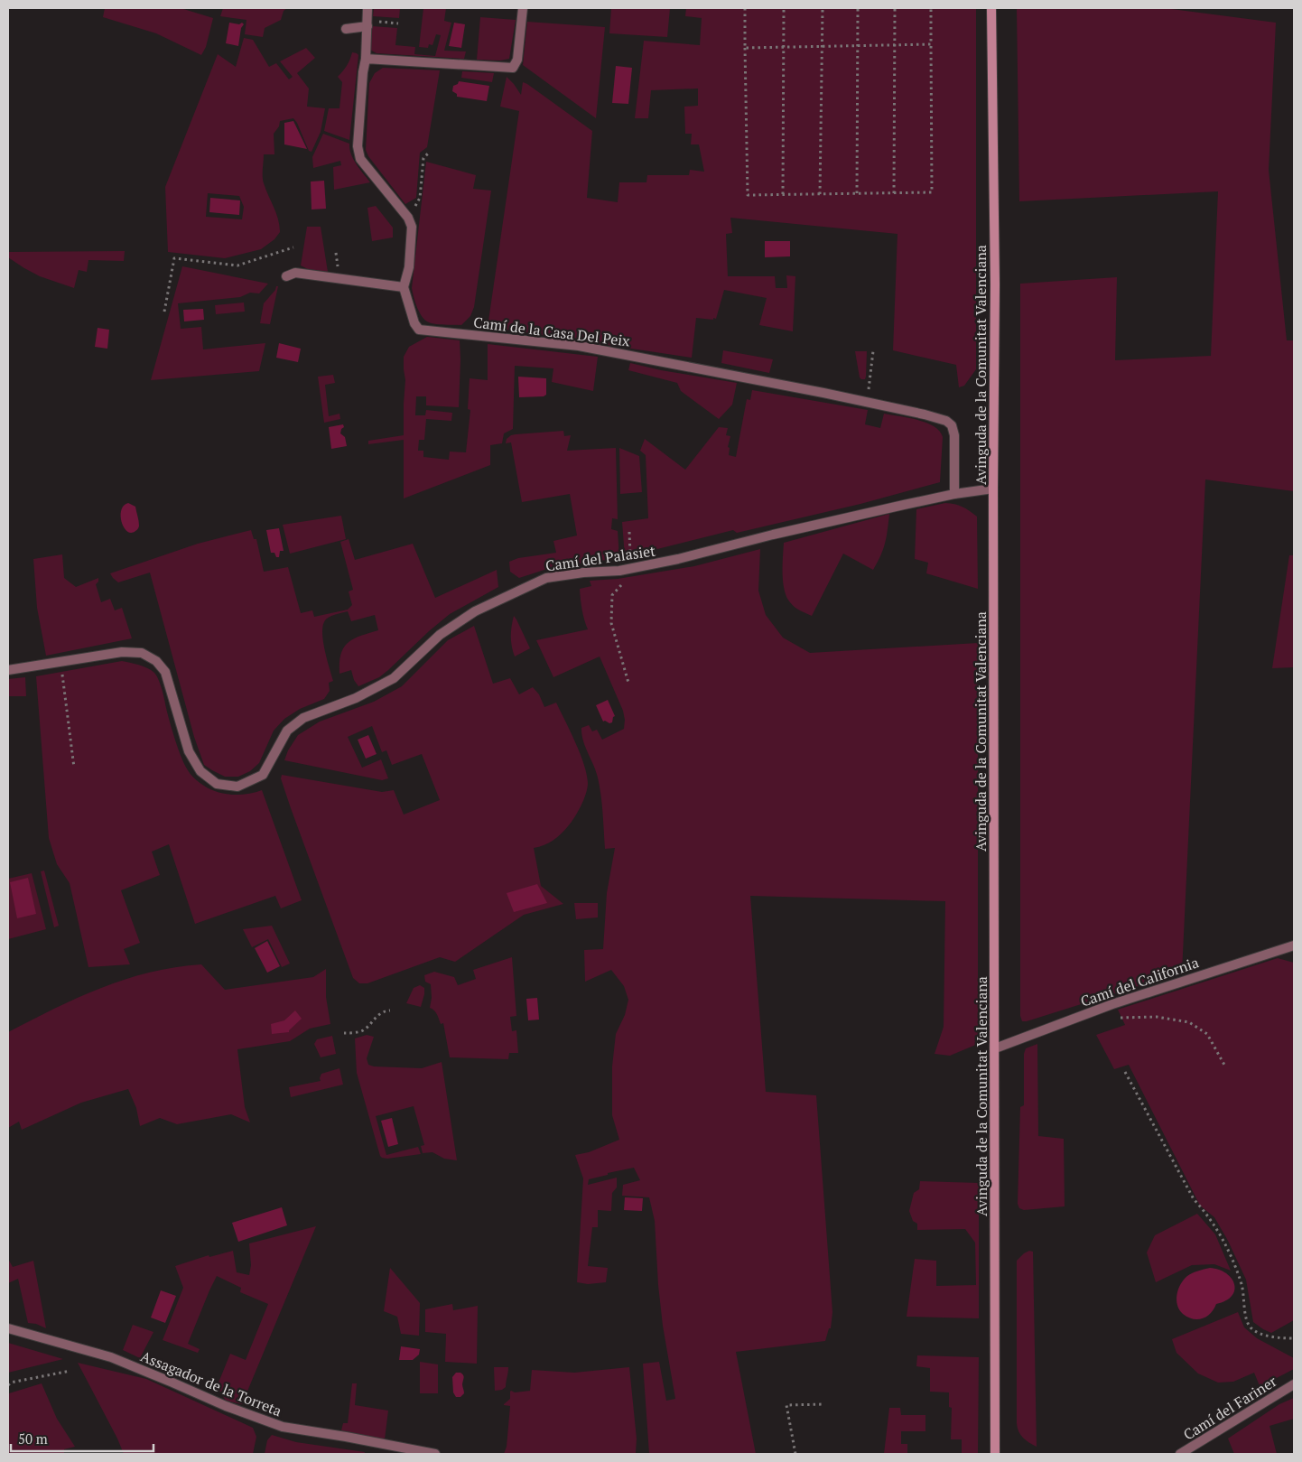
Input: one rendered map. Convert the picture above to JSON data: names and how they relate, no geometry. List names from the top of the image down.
{
  "streets": {
    "main road": ["Avinguda de la Comunitat Valenciana"],
    "lane": [
      "Camí de la Casa Del Peix",
      "Camí del Palasiet",
      "Camí del California",
      "Assagador de la Torreta",
      "Camí del Fariner"
    ]
  },
  "crossings": [
    ["Camí de la Casa Del Peix", "Camí del Palasiet"],
    ["Avinguda de la Comunitat Valenciana", "Camí del Palasiet"],
    ["Avinguda de la Comunitat Valenciana", "Camí del California"]
  ],
  "scale_bar": "50 m"
}
